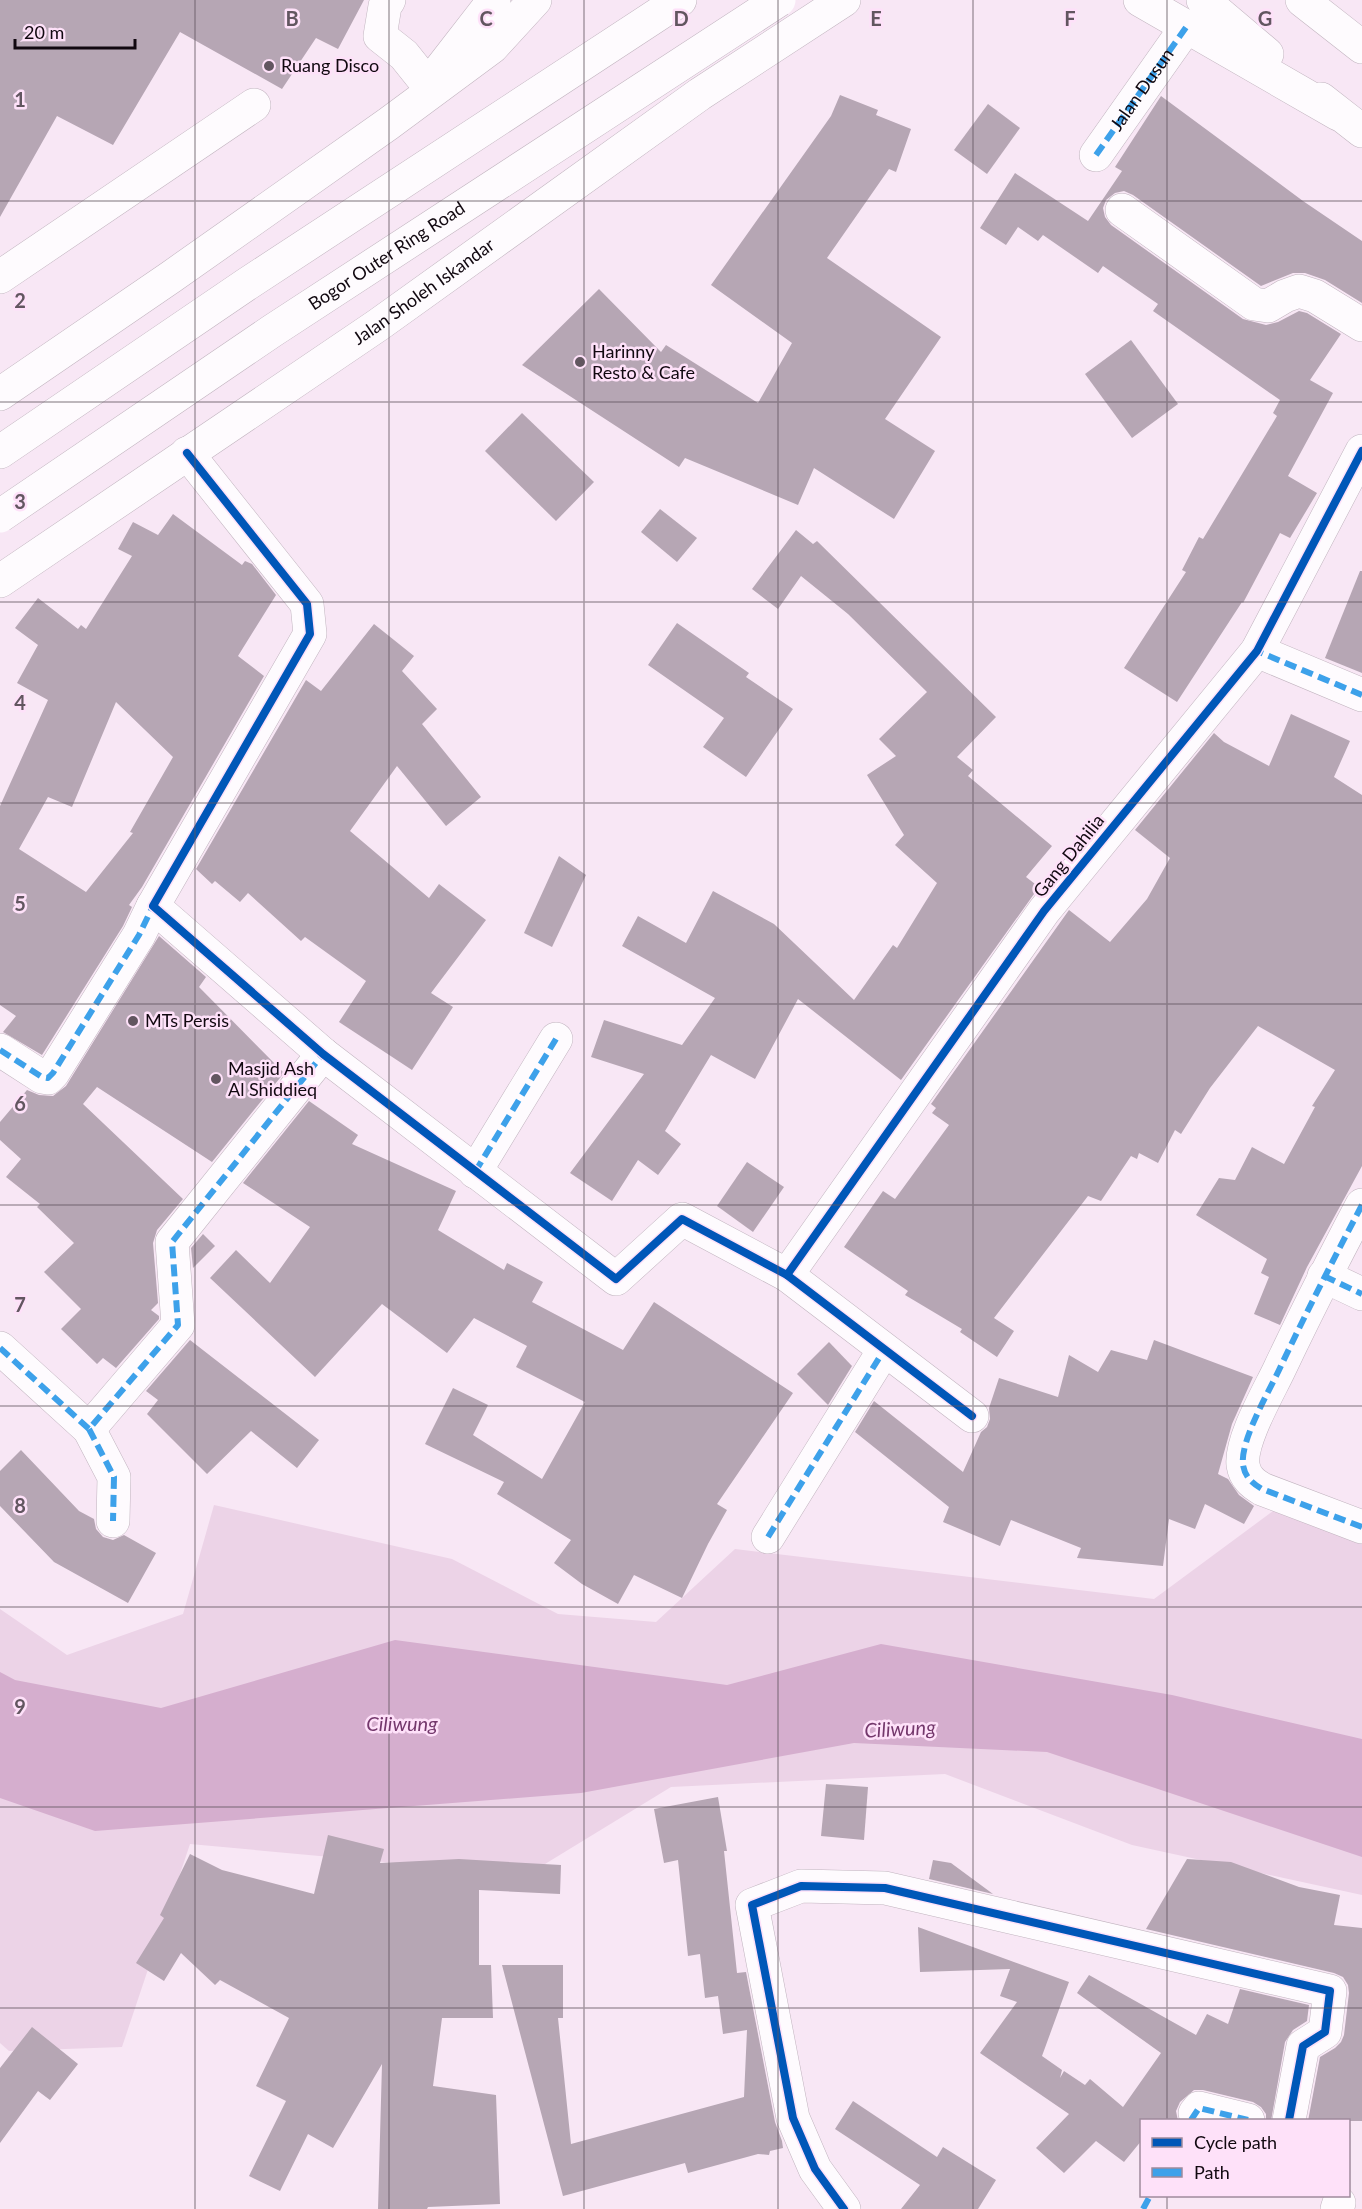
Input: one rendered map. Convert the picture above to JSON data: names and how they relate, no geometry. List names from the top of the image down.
{
  "streets": {
    "main road": [
      "Jalan Dusun",
      "Bogor Outer Ring Road",
      "Jalan Sholeh Iskandar",
      "Gang Dahilia"
    ]
  },
  "water": ["Ciliwung"],
  "places": [
    "Ruang Disco",
    "Harinny Resto & Cafe",
    "MTs Persis",
    "Masjid Ash Al Shiddieq"
  ],
  "legend": ["Cycle path", "Path"],
  "scale_bar": "20 m",
  "grid": {
    "columns": [
      "B",
      "C",
      "D",
      "E",
      "F",
      "G"
    ],
    "rows": [
      "1",
      "2",
      "3",
      "4",
      "5",
      "6",
      "7",
      "8",
      "9"
    ]
  }
}
